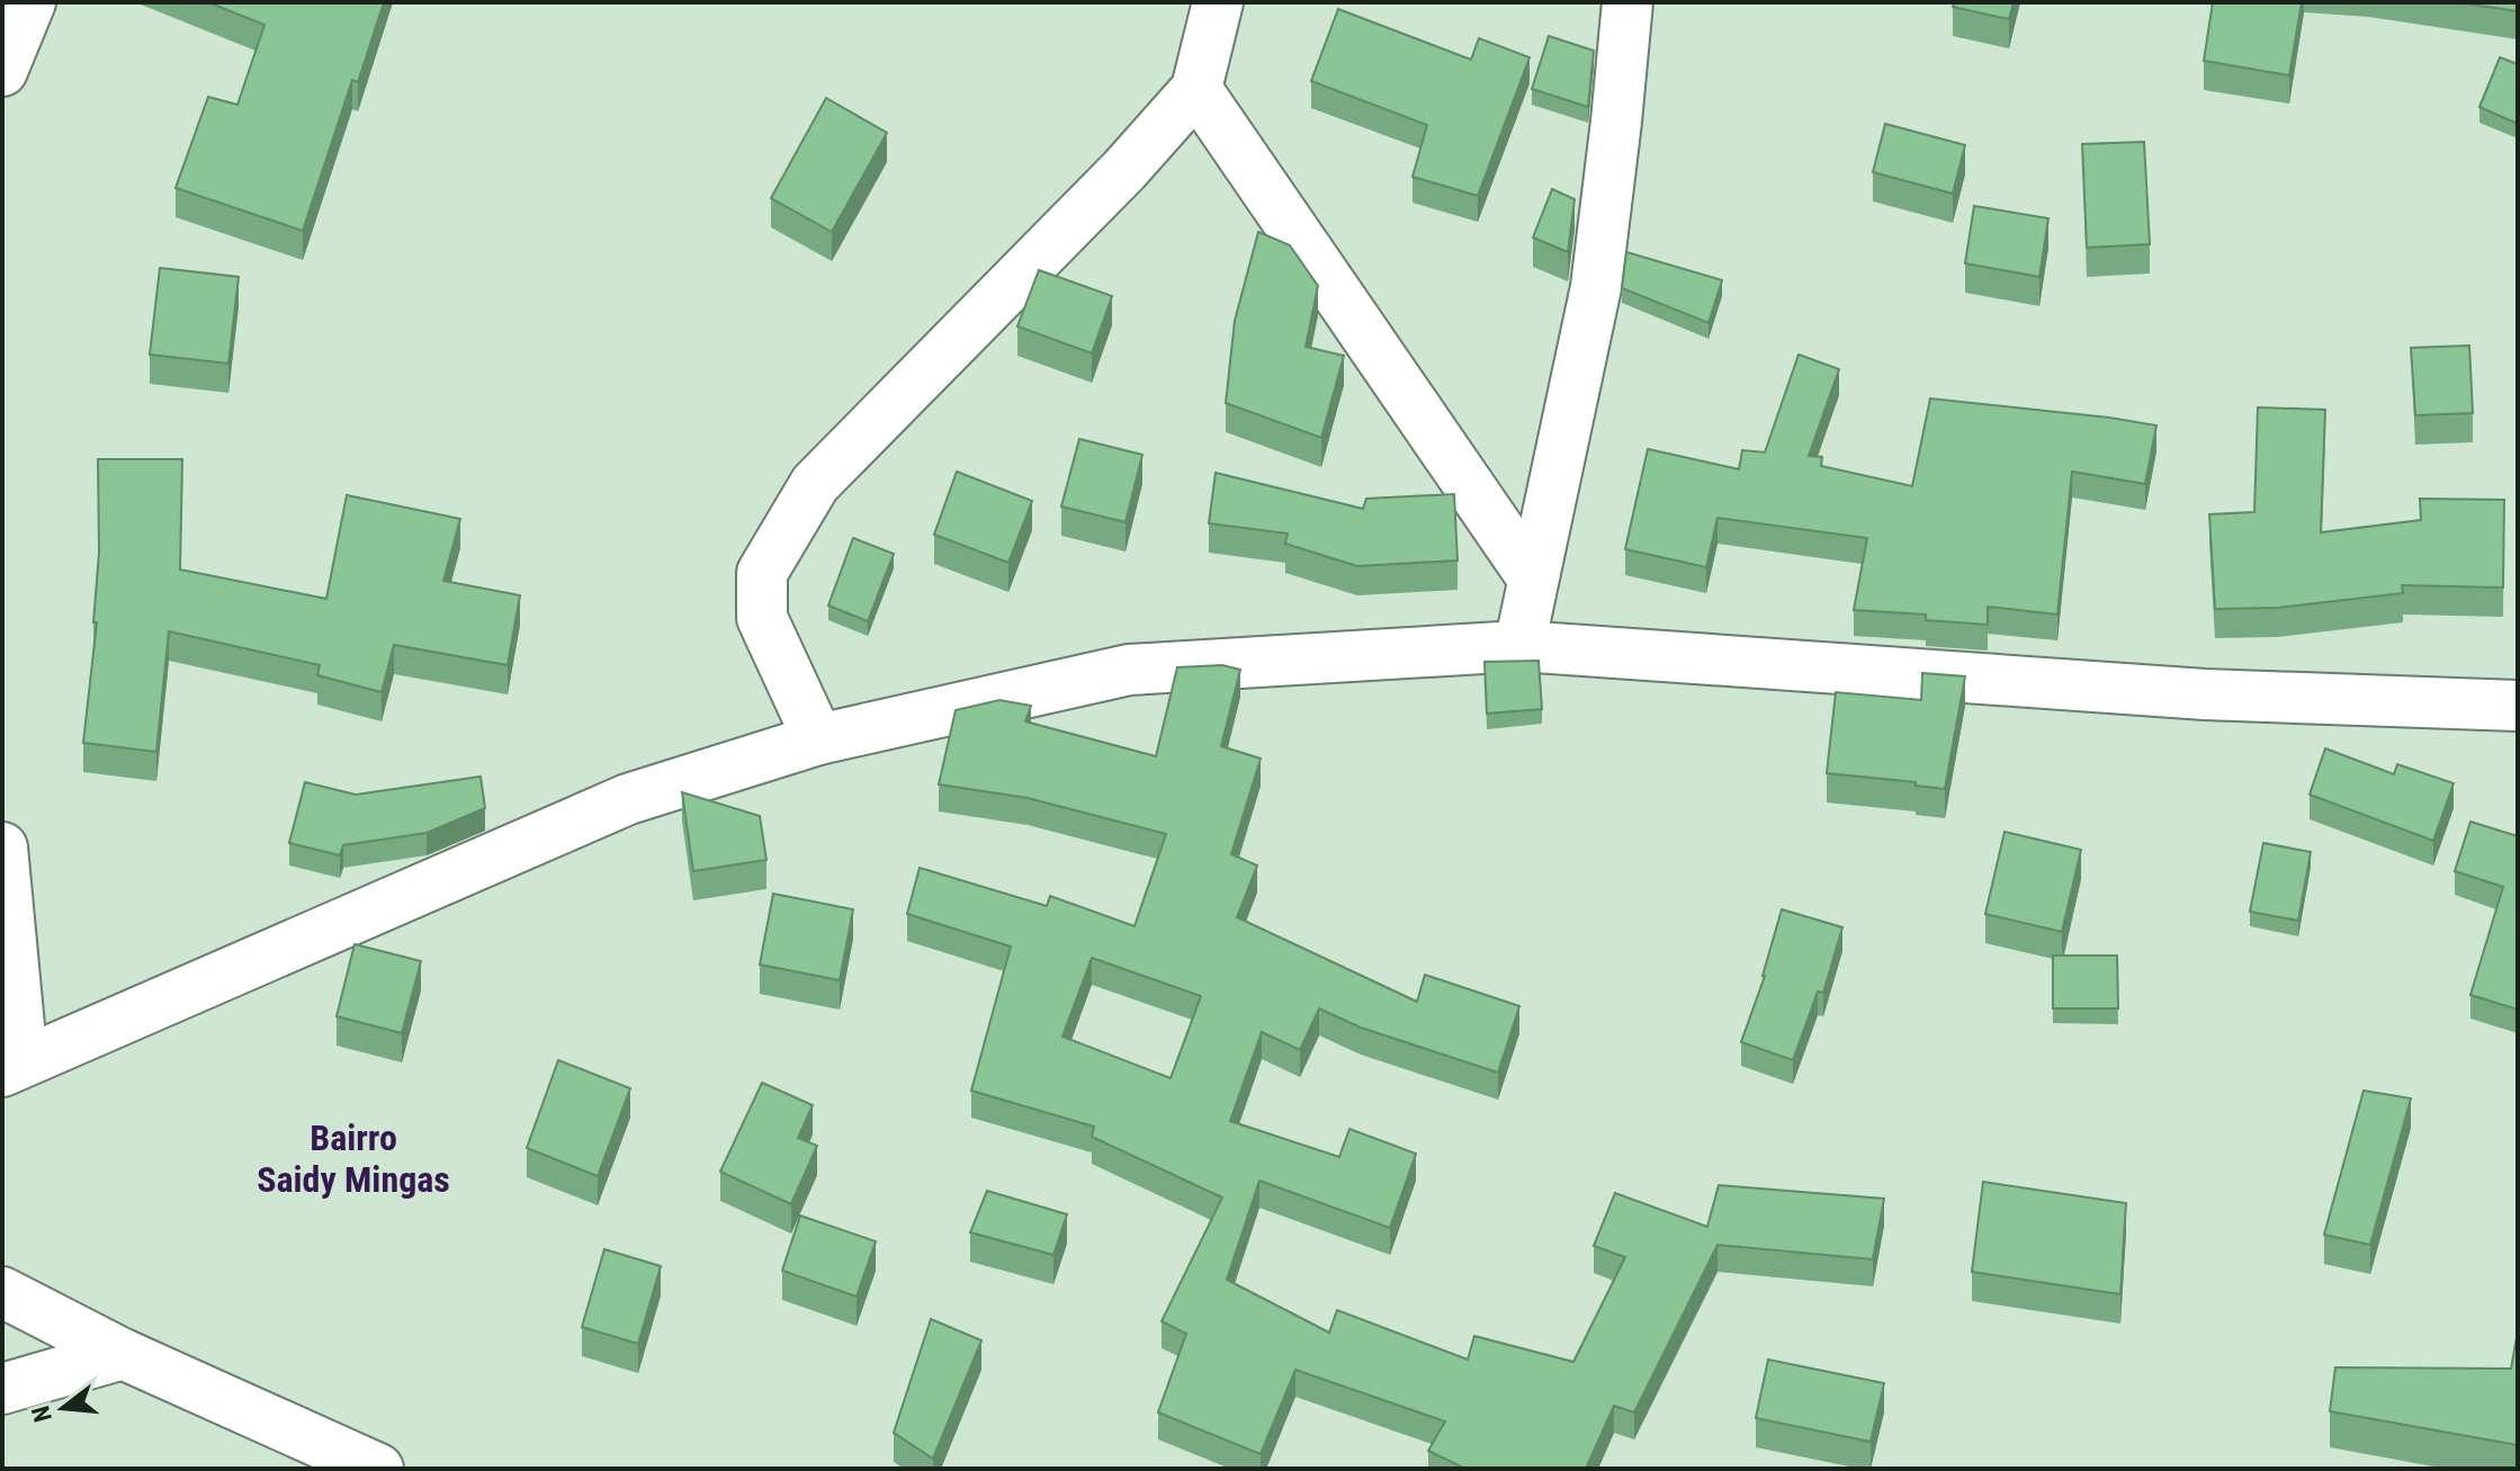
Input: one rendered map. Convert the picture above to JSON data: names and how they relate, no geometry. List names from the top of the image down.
{
  "districts": ["Bairro Saidy Mingas"],
  "north": "left"
}
